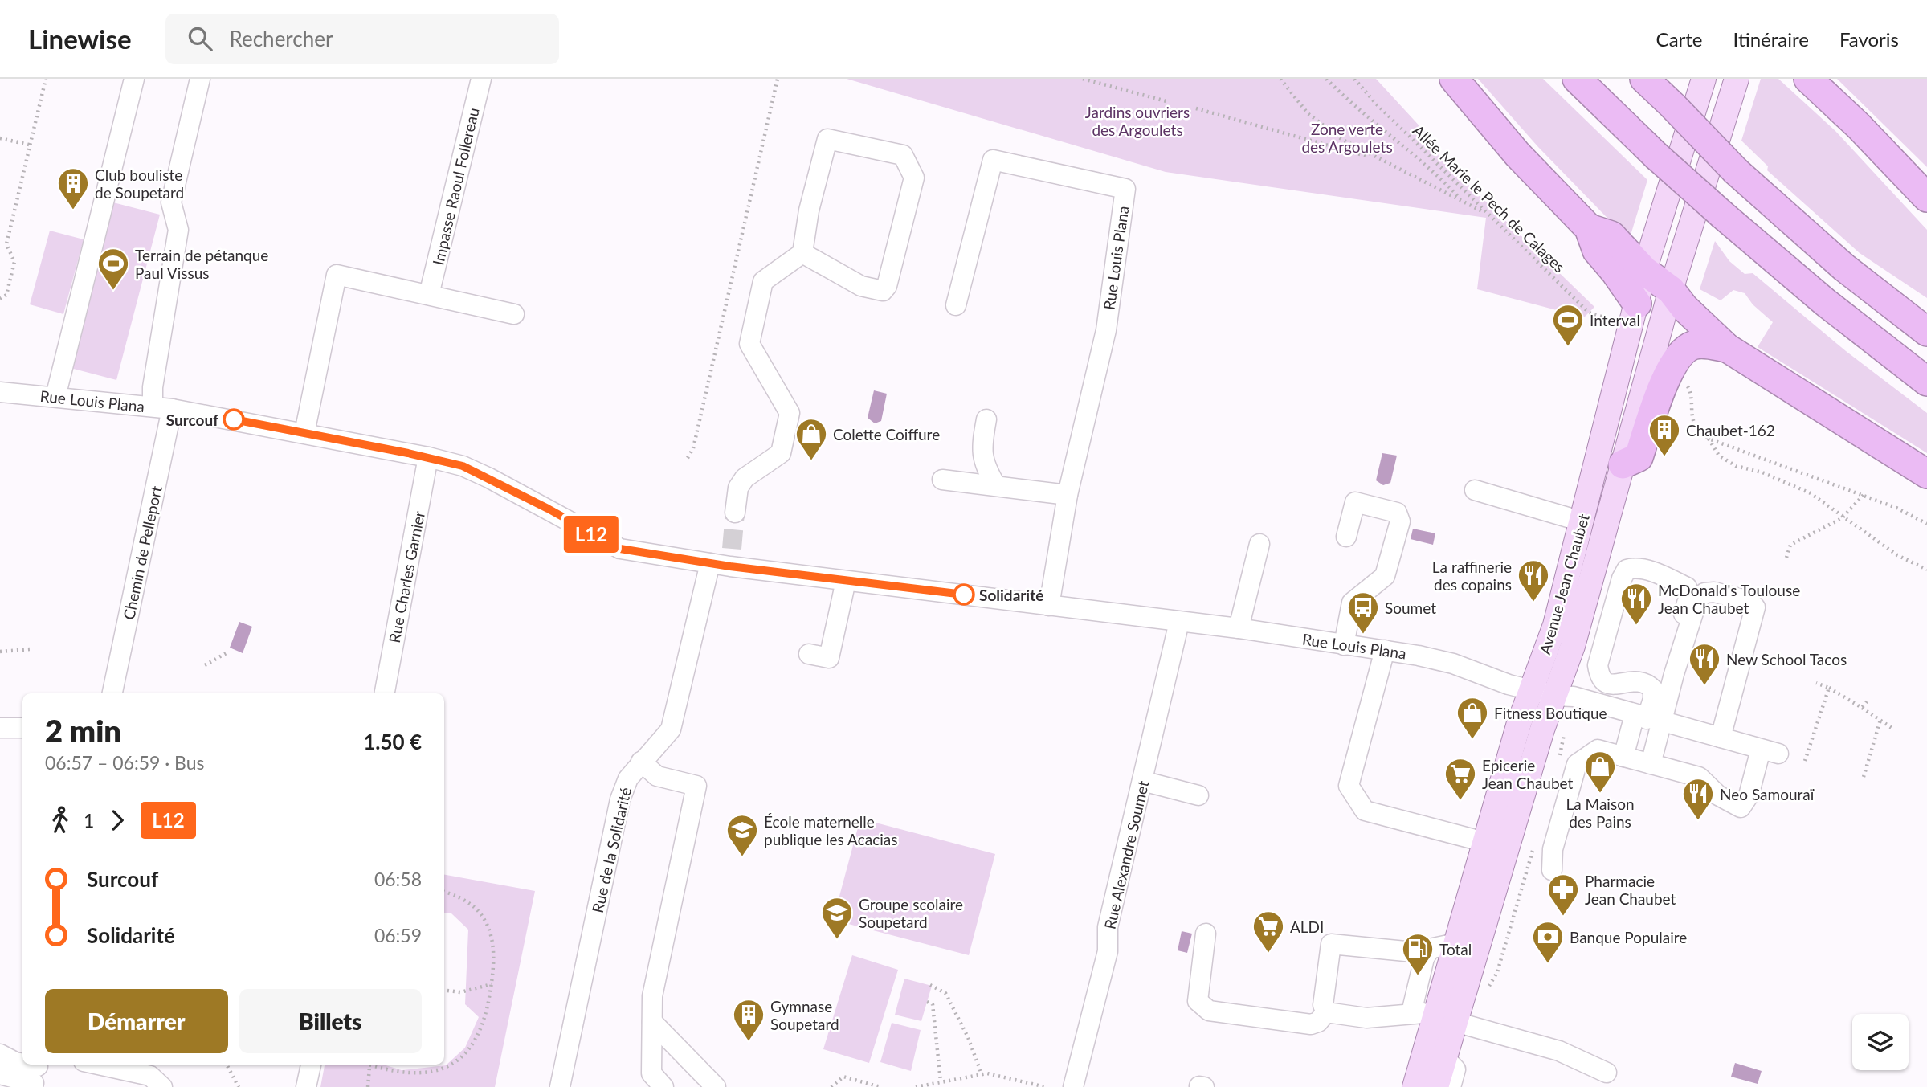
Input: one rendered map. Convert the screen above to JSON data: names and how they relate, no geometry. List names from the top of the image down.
{
  "streets": {
    "main road": ["Avenue Jean Chaubet"],
    "street": [
      "Impasse Raoul Follereau",
      "Rue Louis Plana",
      "Chemin de Pelleport",
      "Rue Charles Garnier",
      "Rue de la Solidarité",
      "Rue Alexandre Soumet"
    ],
    "path": ["Allée Marie le Pech de Calages"]
  },
  "crossings": [
    ["Allée Marie le Pech de Calages", "Avenue Jean Chaubet"],
    ["Rue Louis Plana", "Chemin de Pelleport"],
    ["Rue Louis Plana", "Rue Charles Garnier"],
    ["Rue Louis Plana", "Avenue Jean Chaubet"],
    ["Rue Louis Plana", "Rue de la Solidarité"],
    ["Rue Louis Plana", "Rue Alexandre Soumet"]
  ],
  "parks": ["Jardins ouvriers des Argoulets", "Zone verte des Argoulets"],
  "places": {
    "building": ["Club bouliste de Soupetard", "Chaubet-162", "Gymnase Soupetard"],
    "sports": ["Terrain de pétanque Paul Vissus", "Interval"],
    "other": ["Surcouf", "Solidarité"],
    "shop": ["Colette Coiffure", "Fitness Boutique", "La Maison des Pains"],
    "restaurant": [
      "La raffinerie des copains",
      "McDonald's Toulouse Jean Chaubet",
      "New School Tacos",
      "Neo Samouraï"
    ],
    "bus stop": ["Soumet"],
    "supermarket": ["Epicerie Jean Chaubet", "ALDI"],
    "school or university": ["École maternelle publique les Acacias", "Groupe scolaire Soupetard"],
    "pharmacy": ["Pharmacie Jean Chaubet"],
    "bank": ["Banque Populaire"],
    "fuel station": ["Total"]
  },
  "lines": ["bus line L12"],
  "page": {
    "header": "Linewise",
    "search": "Rechercher",
    "nav": ["Carte", "Itinéraire", "Favoris"],
    "on_map": "L12",
    "heading": ["2 min", "06:57 – 06:59 · Bus", "1.50 €"],
    "legs": ["1", "L12"],
    "list": [
      {
        "name": "Surcouf",
        "value": "06:58"
      },
      {
        "name": "Solidarité",
        "value": "06:59"
      }
    ],
    "buttons": ["Démarrer", "Billets"]
  }
}
